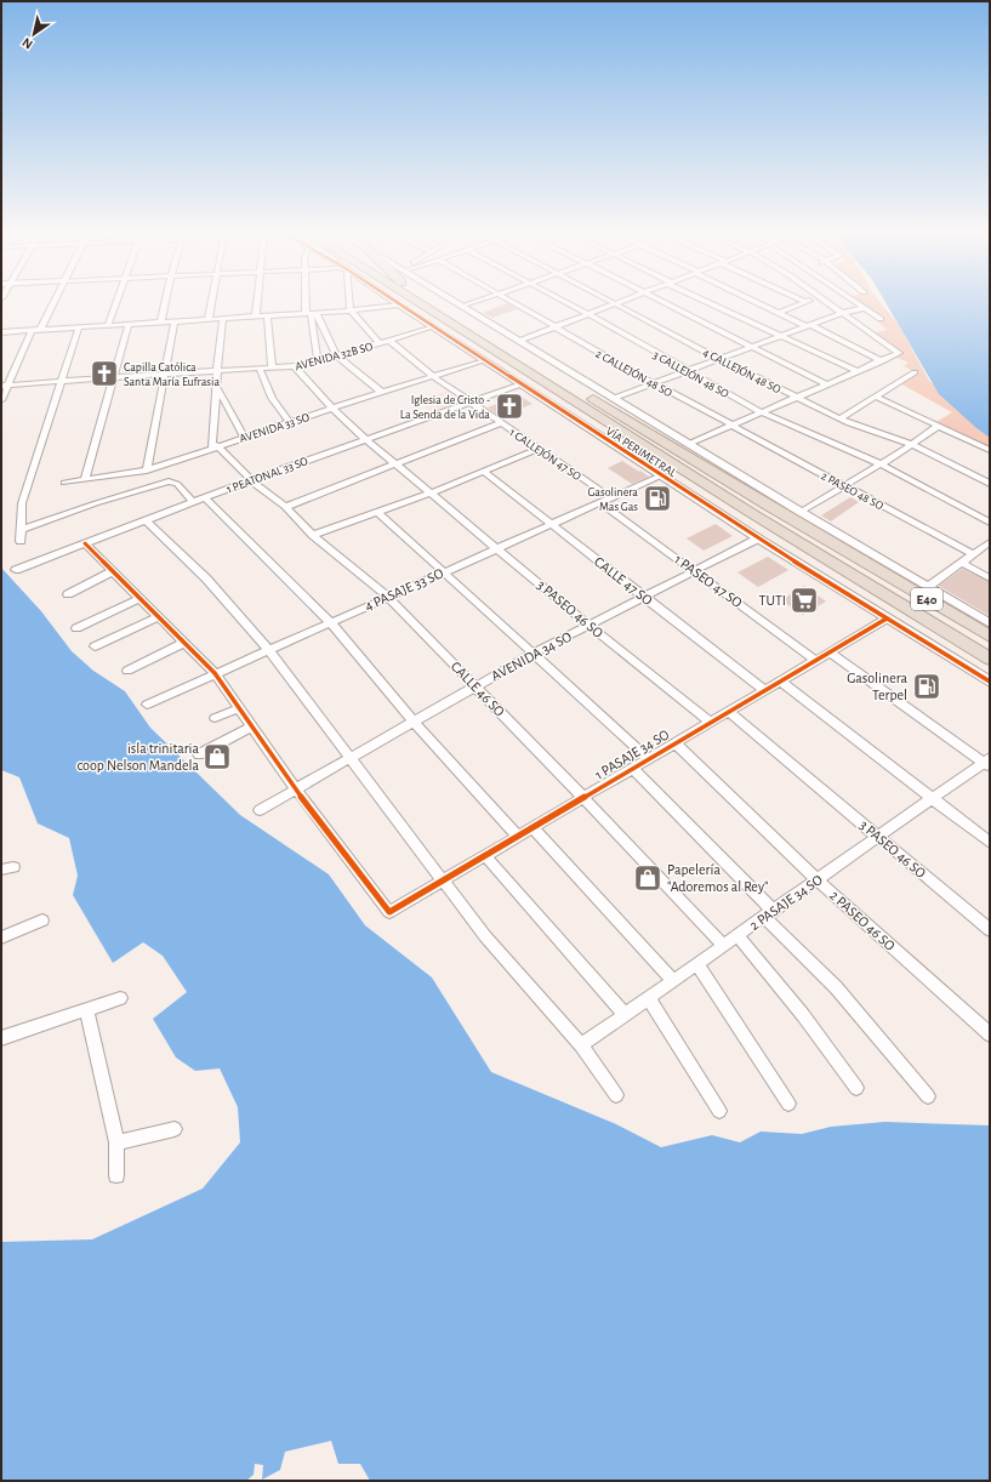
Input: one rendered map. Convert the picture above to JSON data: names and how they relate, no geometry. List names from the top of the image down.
{
  "streets": {
    "highway": ["VÍA PERIMETRAL", "E40"],
    "street": [
      "AVENIDA 32B SO",
      "4 CALLEJÓN 48 SO",
      "2 CALLEJÓN 48 SO",
      "3 CALLEJÓN 48 SO",
      "AVENIDA 33 SO",
      "1 CALLEJÓN 47 SO",
      "1 PEATONAL 33 SO",
      "2 PASEO 48 SO",
      "CALLE 47 SO",
      "1 PASEO 47 SO",
      "4 PASAJE 33 SO",
      "3 PASEO 46 SO",
      "AVENIDA 34 SO",
      "CALLE 46 SO",
      "1 PASAJE 34 SO",
      "2 PASAJE 34 SO",
      "2 PASEO 46 SO"
    ]
  },
  "crossings": [
    ["AVENIDA 32B SO", "VÍA PERIMETRAL"],
    ["AVENIDA 32B SO", "1 CALLEJÓN 47 SO"],
    ["2 CALLEJÓN 48 SO", "2 PASEO 48 SO"],
    ["AVENIDA 33 SO", "VÍA PERIMETRAL"],
    ["AVENIDA 33 SO", "1 CALLEJÓN 47 SO"],
    ["AVENIDA 33 SO", "3 PASEO 46 SO"],
    ["AVENIDA 33 SO", "CALLE 46 SO"],
    ["VÍA PERIMETRAL", "1 PEATONAL 33 SO"],
    ["VÍA PERIMETRAL", "4 PASAJE 33 SO"],
    ["VÍA PERIMETRAL", "AVENIDA 34 SO"],
    ["VÍA PERIMETRAL", "1 PASAJE 34 SO"],
    ["1 CALLEJÓN 47 SO", "1 PEATONAL 33 SO"],
    ["1 CALLEJÓN 47 SO", "4 PASAJE 33 SO"],
    ["1 PEATONAL 33 SO", "3 PASEO 46 SO"],
    ["1 PEATONAL 33 SO", "CALLE 46 SO"],
    ["CALLE 47 SO", "4 PASAJE 33 SO"],
    ["CALLE 47 SO", "AVENIDA 34 SO"],
    ["CALLE 47 SO", "1 PASAJE 34 SO"],
    ["1 PASEO 47 SO", "4 PASAJE 33 SO"],
    ["1 PASEO 47 SO", "AVENIDA 34 SO"],
    ["1 PASEO 47 SO", "1 PASAJE 34 SO"],
    ["4 PASAJE 33 SO", "3 PASEO 46 SO"],
    ["4 PASAJE 33 SO", "CALLE 46 SO"],
    ["3 PASEO 46 SO", "AVENIDA 34 SO"],
    ["3 PASEO 46 SO", "1 PASAJE 34 SO"],
    ["3 PASEO 46 SO", "2 PASAJE 34 SO"],
    ["AVENIDA 34 SO", "CALLE 46 SO"],
    ["AVENIDA 34 SO", "1 PASAJE 34 SO"],
    ["CALLE 46 SO", "1 PASAJE 34 SO"],
    ["CALLE 46 SO", "2 PASAJE 34 SO"],
    ["1 PASAJE 34 SO", "2 PASEO 46 SO"],
    ["2 PASAJE 34 SO", "2 PASEO 46 SO"]
  ],
  "places": {
    "church": ["Capilla Católica Santa María Eufrasia", "Iglesia de Cristo - La Senda de la Vida"],
    "fuel station": ["Gasolinera Mas Gas", "Gasolinera Terpel"],
    "supermarket": ["TUTI"],
    "shop": ["isla trinitaria coop Nelson Mandela", "Papelería \"Adoremos al Rey\""]
  },
  "north": "bottom left"
}
